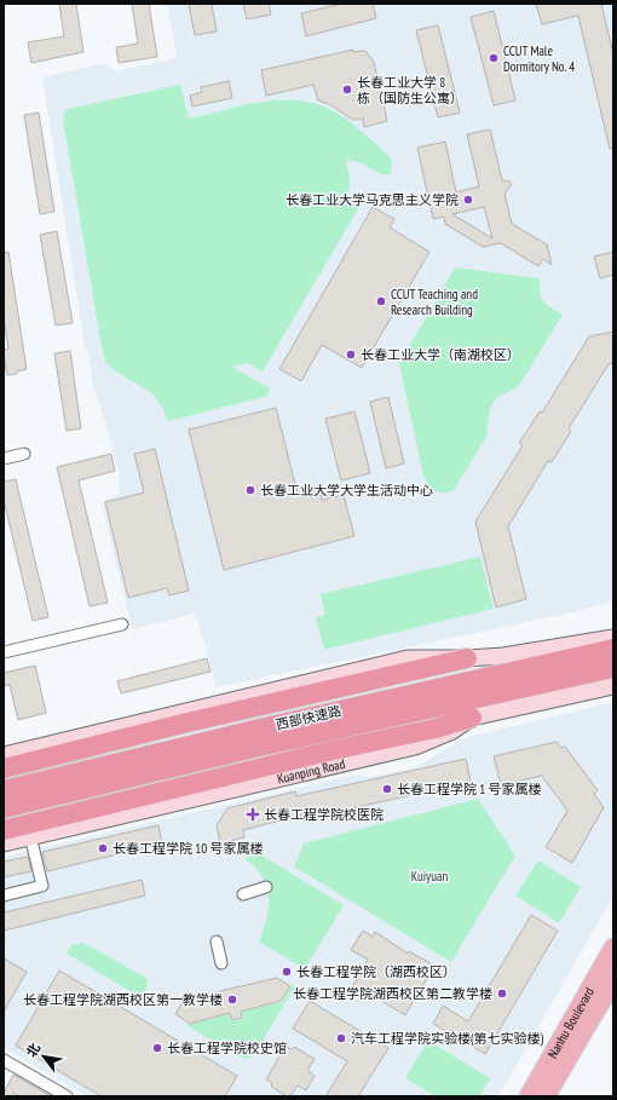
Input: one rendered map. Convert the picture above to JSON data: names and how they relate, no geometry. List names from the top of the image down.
{
  "streets": {
    "highway": ["西部快速路"],
    "main road": ["Kuanping Road", "Nanhu Boulevard"]
  },
  "parks": ["Kuiyuan"],
  "places": {
    "other": [
      "CCUT Male Dormitory No. 4",
      "长春工业大学 8 栋（国防生公寓）",
      "长春工业大学马克思主义学院",
      "CCUT Teaching and Research Building",
      "长春工业大学（南湖校区）",
      "长春工业大学大学生活动中心",
      "长春工程学院 1 号家属楼",
      "长春工程学院 10 号家属楼",
      "长春工程学院（湖西校区）",
      "长春工程学院湖西校区第二教学楼",
      "长春工程学院湖西校区第一教学楼",
      "汽车工程学院实验楼(第七实验楼)",
      "长春工程学院校史馆"
    ],
    "health": ["长春工程学院校医院"]
  },
  "north": "top left"
}
